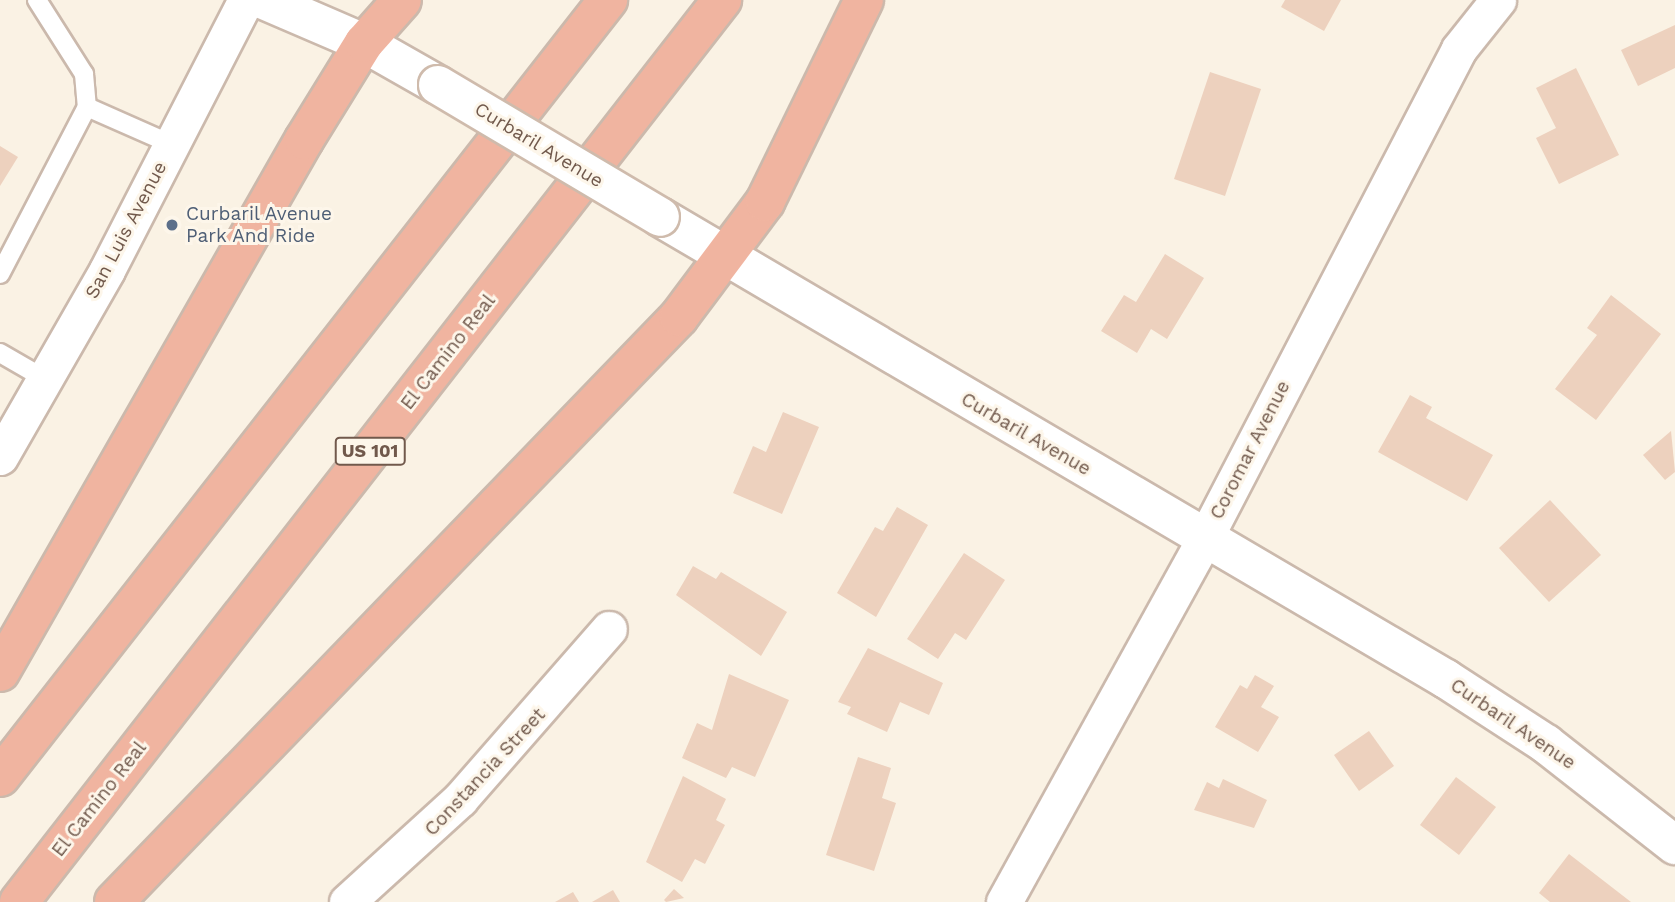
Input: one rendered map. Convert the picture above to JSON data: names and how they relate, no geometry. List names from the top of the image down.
{
  "streets": {
    "highway": ["El Camino Real", "US 101"],
    "main road": ["Curbaril Avenue"],
    "street": ["San Luis Avenue", "Coromar Avenue", "Constancia Street"]
  },
  "crossings": [
    ["Curbaril Avenue", "Coromar Avenue"]
  ],
  "places": ["Curbaril Avenue Park And Ride"]
}
